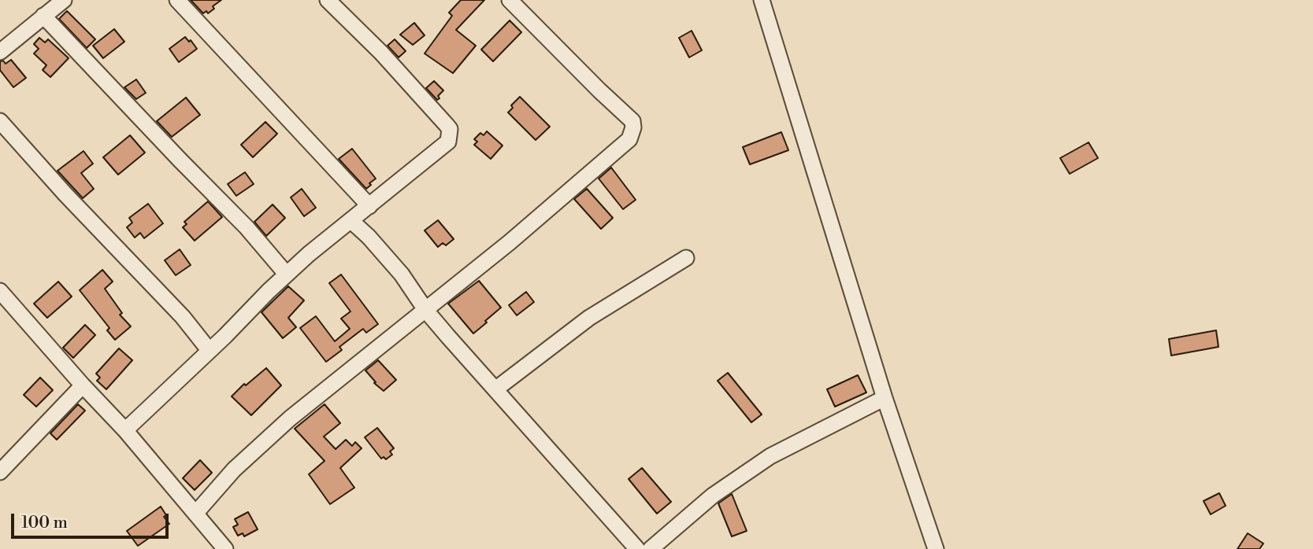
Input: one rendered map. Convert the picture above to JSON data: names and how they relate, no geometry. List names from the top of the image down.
{
  "scale_bar": "100 m"
}
